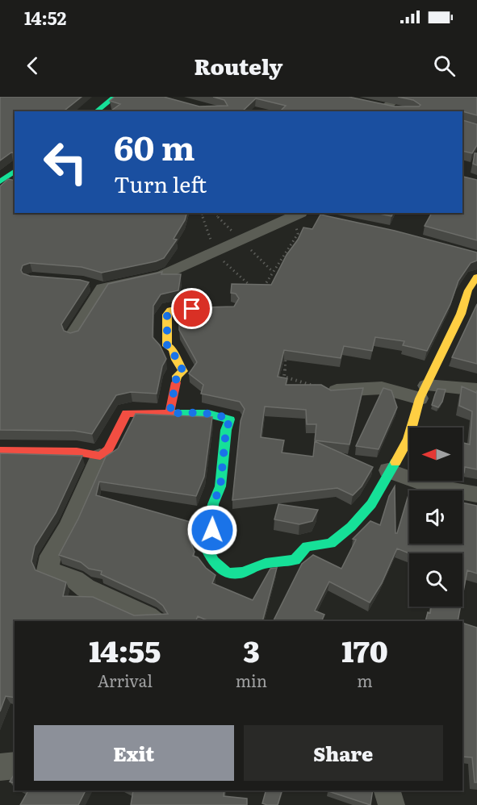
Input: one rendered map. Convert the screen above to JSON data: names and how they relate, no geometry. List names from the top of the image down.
{
  "north": "left",
  "page": {
    "status": "14:52",
    "header": "Routely",
    "turn": ["60 m", "Turn left"],
    "eta": [
      "14:55",
      "Arrival",
      "3",
      "min",
      "170",
      "m"
    ],
    "buttons": ["Exit", "Share"]
  }
}
